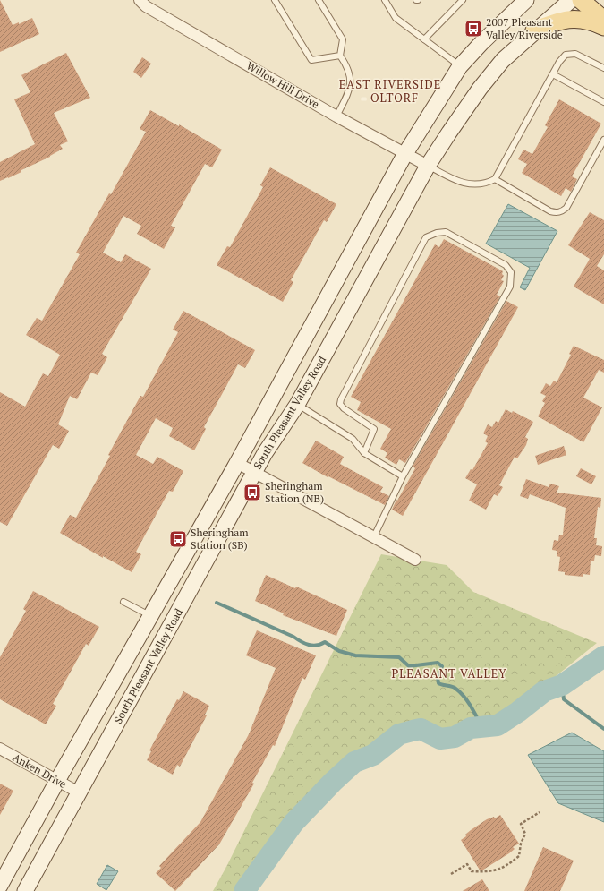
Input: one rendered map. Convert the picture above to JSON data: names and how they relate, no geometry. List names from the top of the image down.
{
  "streets": {
    "main road": ["South Pleasant Valley Road"],
    "street": ["Willow Hill Drive", "Anken Drive"]
  },
  "crossings": [
    ["Willow Hill Drive", "South Pleasant Valley Road"],
    ["South Pleasant Valley Road", "Anken Drive"]
  ],
  "districts": ["EAST RIVERSIDE - OLTORF", "PLEASANT VALLEY"],
  "places": {
    "bus stop": ["2007 Pleasant Valley/Riverside", "Sheringham Station (NB)", "Sheringham Station (SB)"]
  }
}
